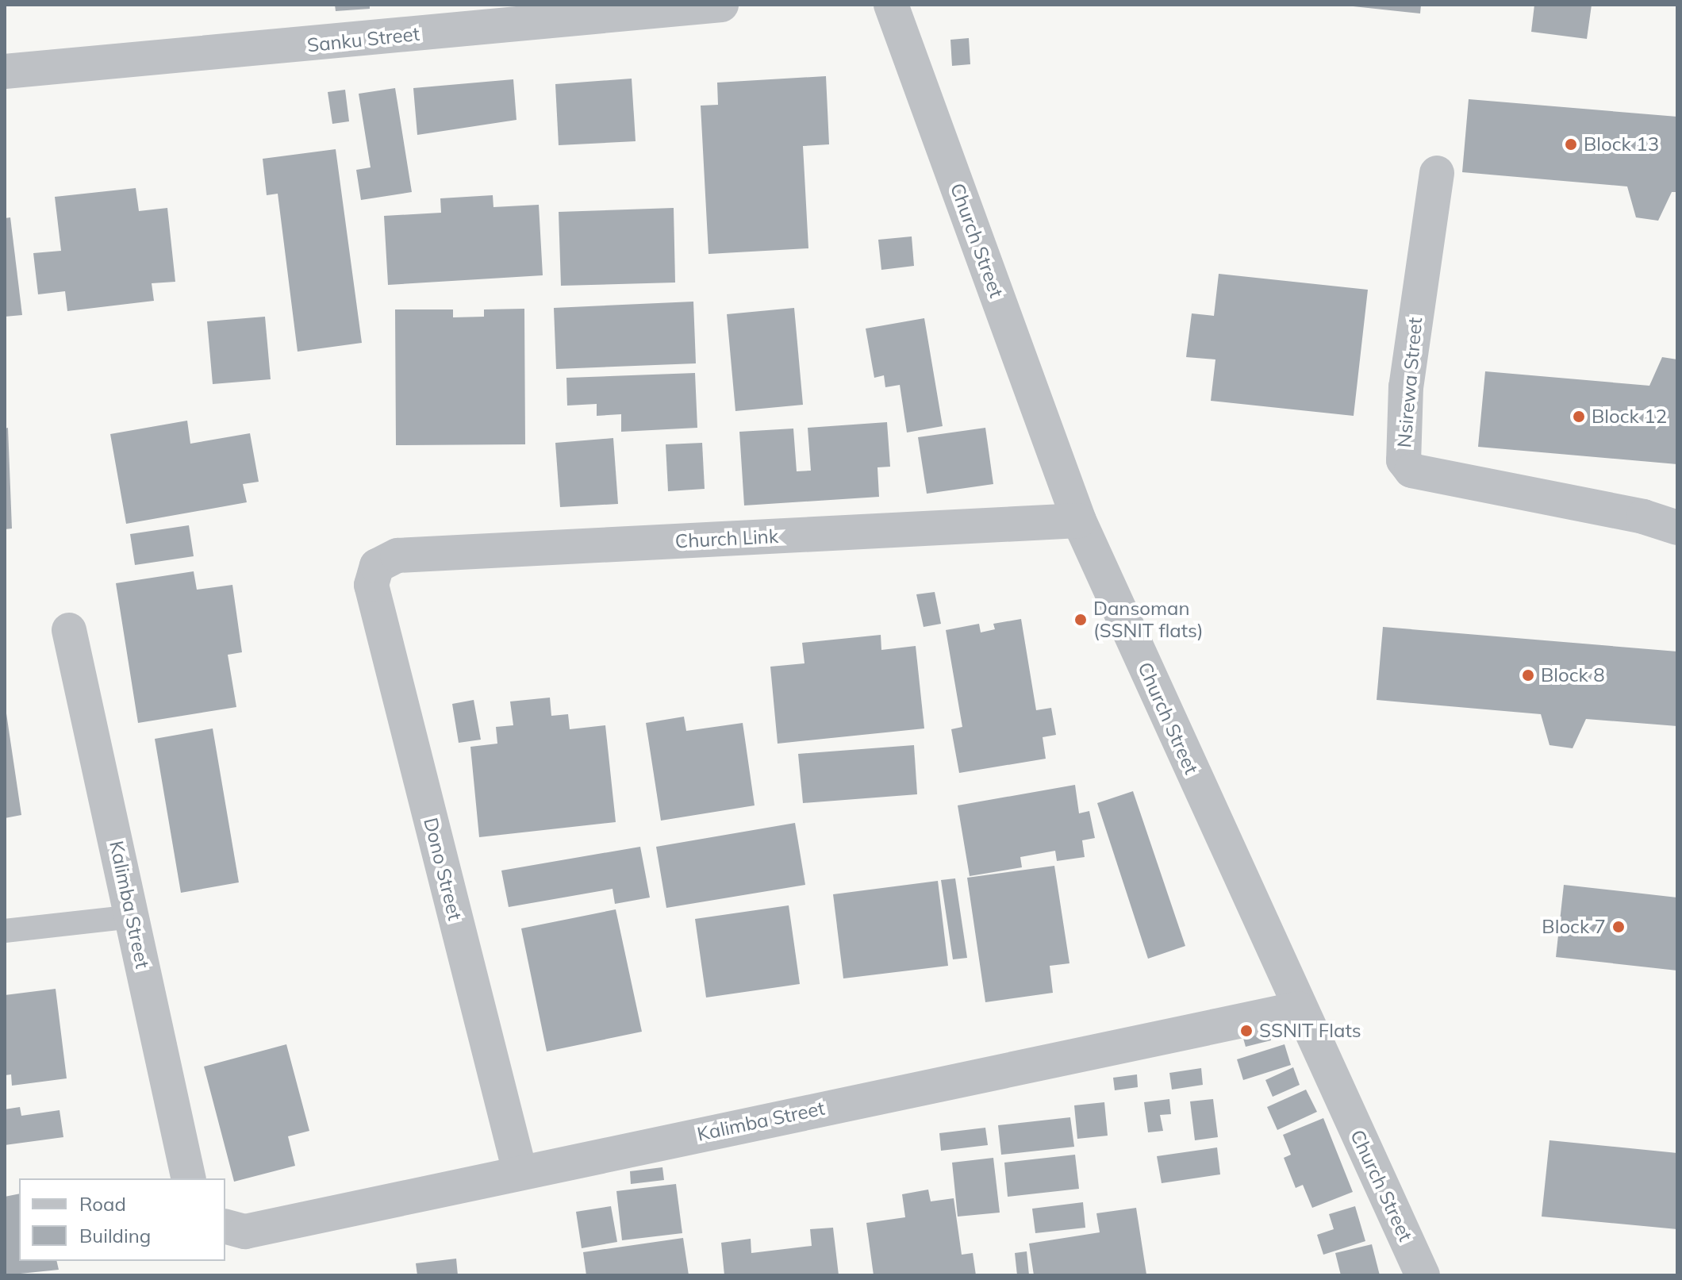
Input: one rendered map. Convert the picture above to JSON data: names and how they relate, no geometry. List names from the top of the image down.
{
  "streets": {
    "street": [
      "Sanku Street",
      "Church Street",
      "Nsirewa Street",
      "Church Link",
      "Dono Street",
      "Kalimba Street"
    ]
  },
  "crossings": [
    ["Church Street", "Church Link"],
    ["Church Street", "Kalimba Street"],
    ["Church Link", "Dono Street"],
    ["Dono Street", "Kalimba Street"]
  ],
  "places": [
    "Block 13",
    "Block 12",
    "Dansoman (SSNIT flats)",
    "Block 8",
    "Block 7",
    "SSNIT Flats"
  ],
  "legend": ["Road", "Building"]
}
